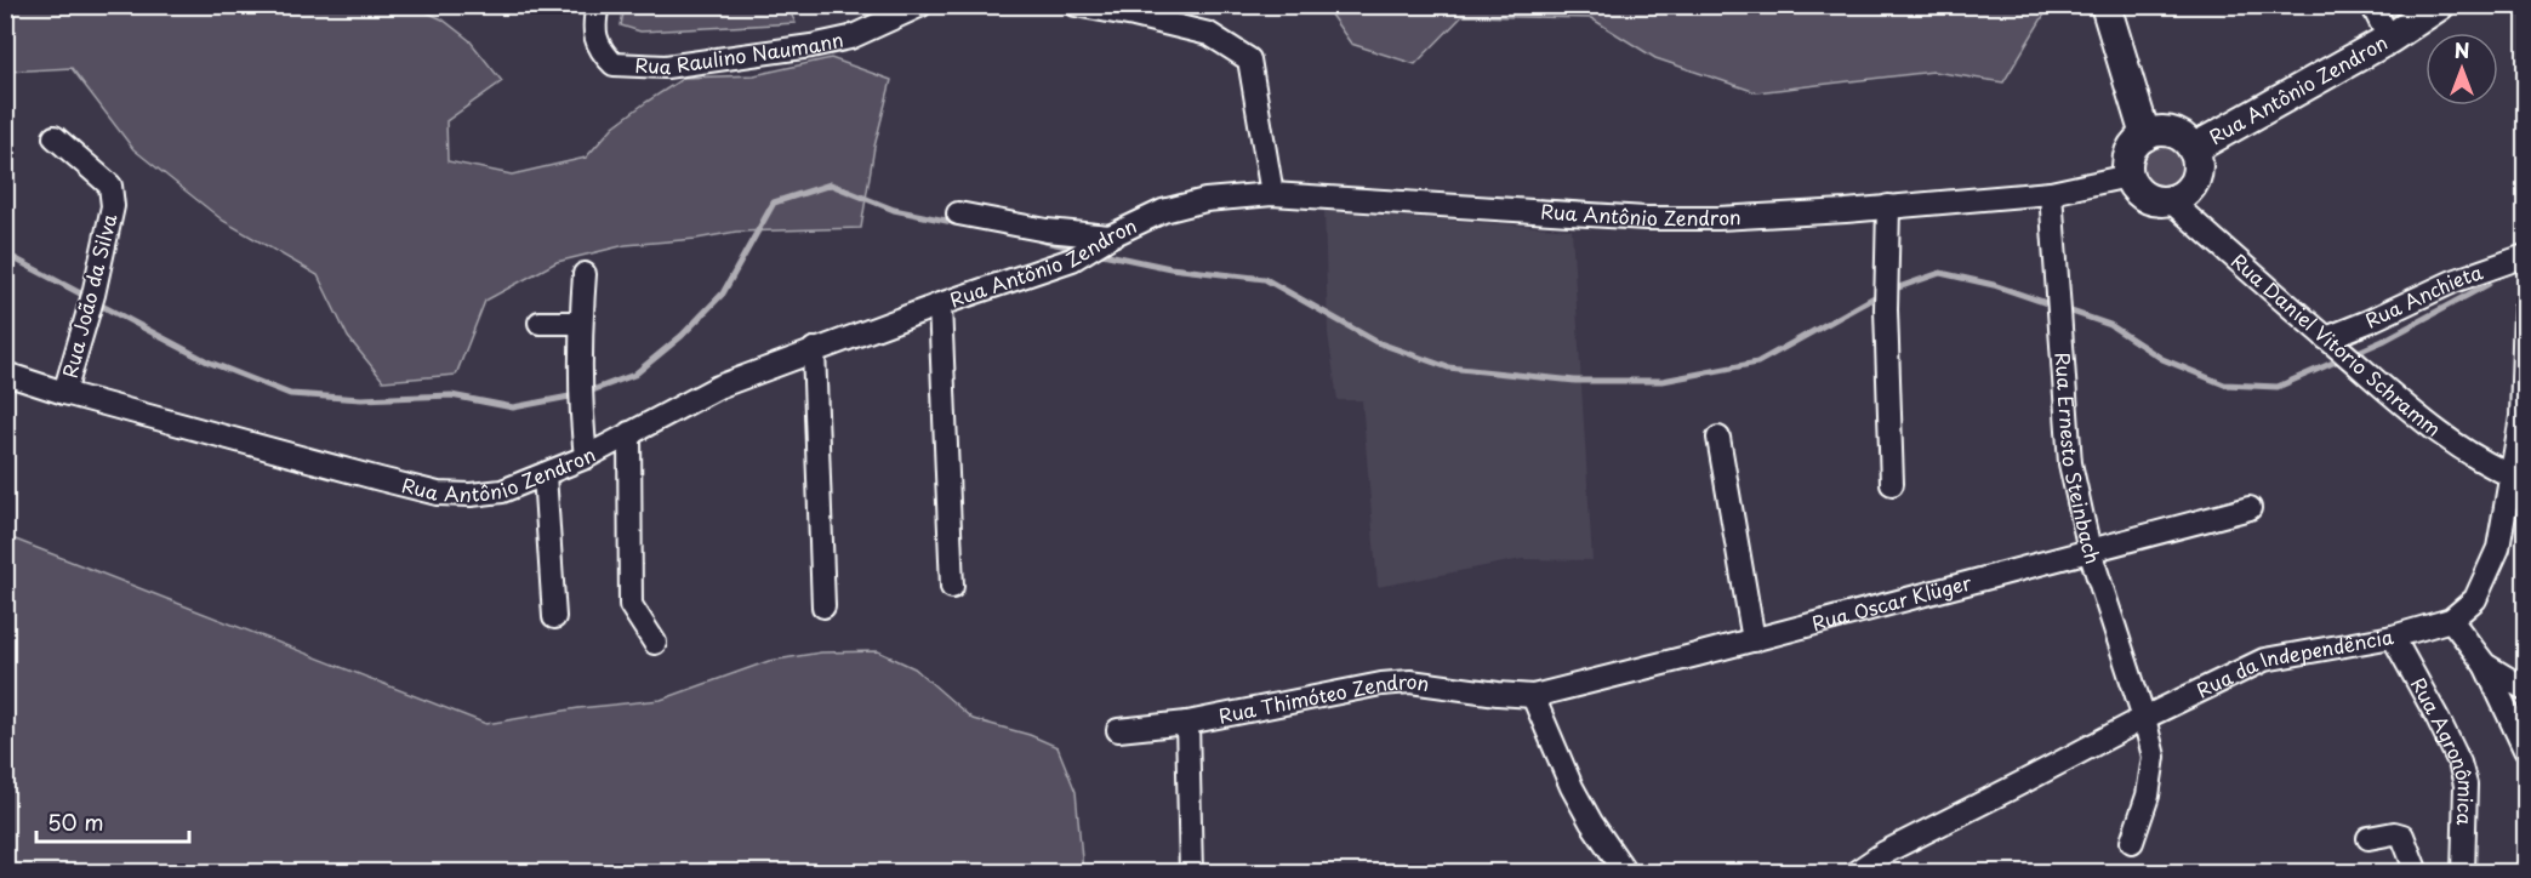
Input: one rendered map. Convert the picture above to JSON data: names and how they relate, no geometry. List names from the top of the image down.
{
  "streets": {
    "main road": ["Rua Antônio Zendron"],
    "street": [
      "Rua Raulino Naumann",
      "Rua João da Silva",
      "Rua Anchieta",
      "Rua Daniel Vitório Schramm",
      "Rua Ernesto Steinbach",
      "Rua Oscar Klüger",
      "Rua da Independência",
      "Rua Thimóteo Zendron",
      "Rua Agronômica"
    ]
  },
  "crossings": [
    ["Rua Antônio Zendron", "Rua João da Silva"],
    ["Rua Antônio Zendron", "Rua Daniel Vitório Schramm"],
    ["Rua Antônio Zendron", "Rua Ernesto Steinbach"],
    ["Rua Anchieta", "Rua Daniel Vitório Schramm"],
    ["Rua Daniel Vitório Schramm", "Rua da Independência"],
    ["Rua Ernesto Steinbach", "Rua Oscar Klüger"],
    ["Rua Ernesto Steinbach", "Rua da Independência"],
    ["Rua Oscar Klüger", "Rua Thimóteo Zendron"],
    ["Rua da Independência", "Rua Agronômica"]
  ],
  "scale_bar": "50 m",
  "north": "top"
}
